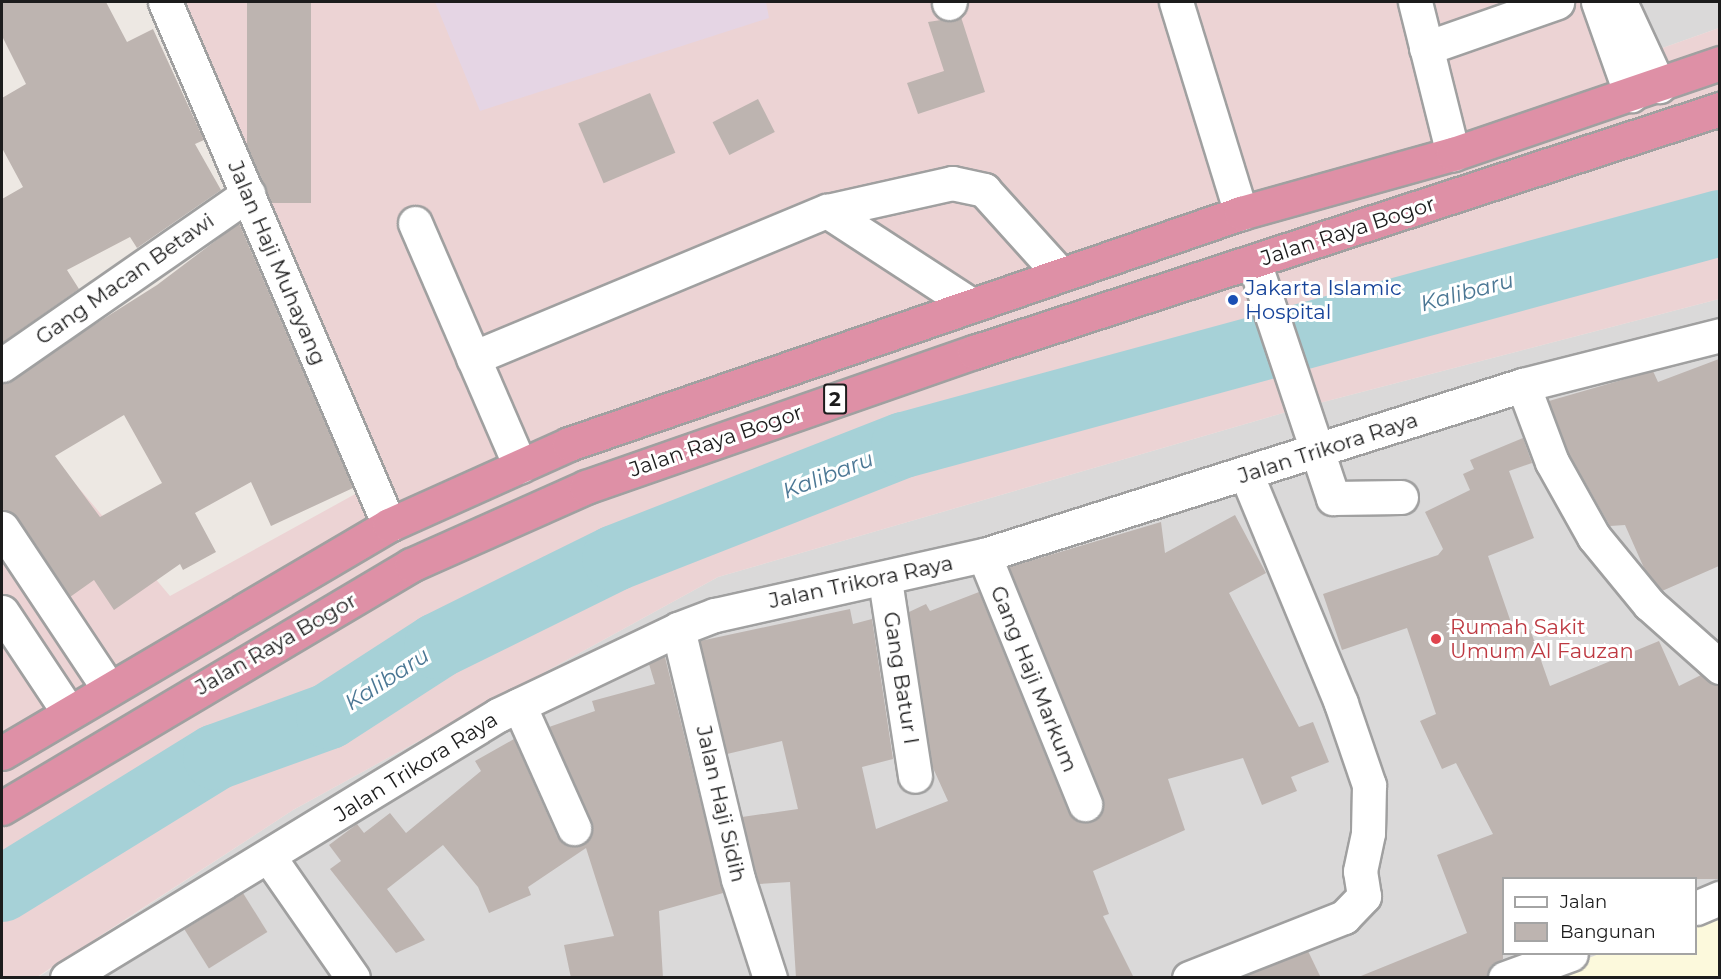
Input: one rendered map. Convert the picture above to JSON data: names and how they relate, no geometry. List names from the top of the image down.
{
  "streets": {
    "highway": ["Jalan Raya Bogor", "2"],
    "street": [
      "Jalan Haji Muhayang",
      "Gang Macan Betawi",
      "Jalan Trikora Raya",
      "Gang Batur I",
      "Gang Haji Markum",
      "Jalan Haji Sidih"
    ]
  },
  "crossings": [
    ["Jalan Raya Bogor", "Jalan Haji Muhayang"],
    ["Jalan Haji Muhayang", "Gang Macan Betawi"],
    ["Jalan Trikora Raya", "Gang Batur I"],
    ["Jalan Trikora Raya", "Gang Haji Markum"],
    ["Jalan Trikora Raya", "Jalan Haji Sidih"]
  ],
  "water": ["Kalibaru"],
  "places": ["Jakarta Islamic Hospital", "Rumah Sakit Umum Al Fauzan"],
  "legend": ["Jalan", "Bangunan"]
}
